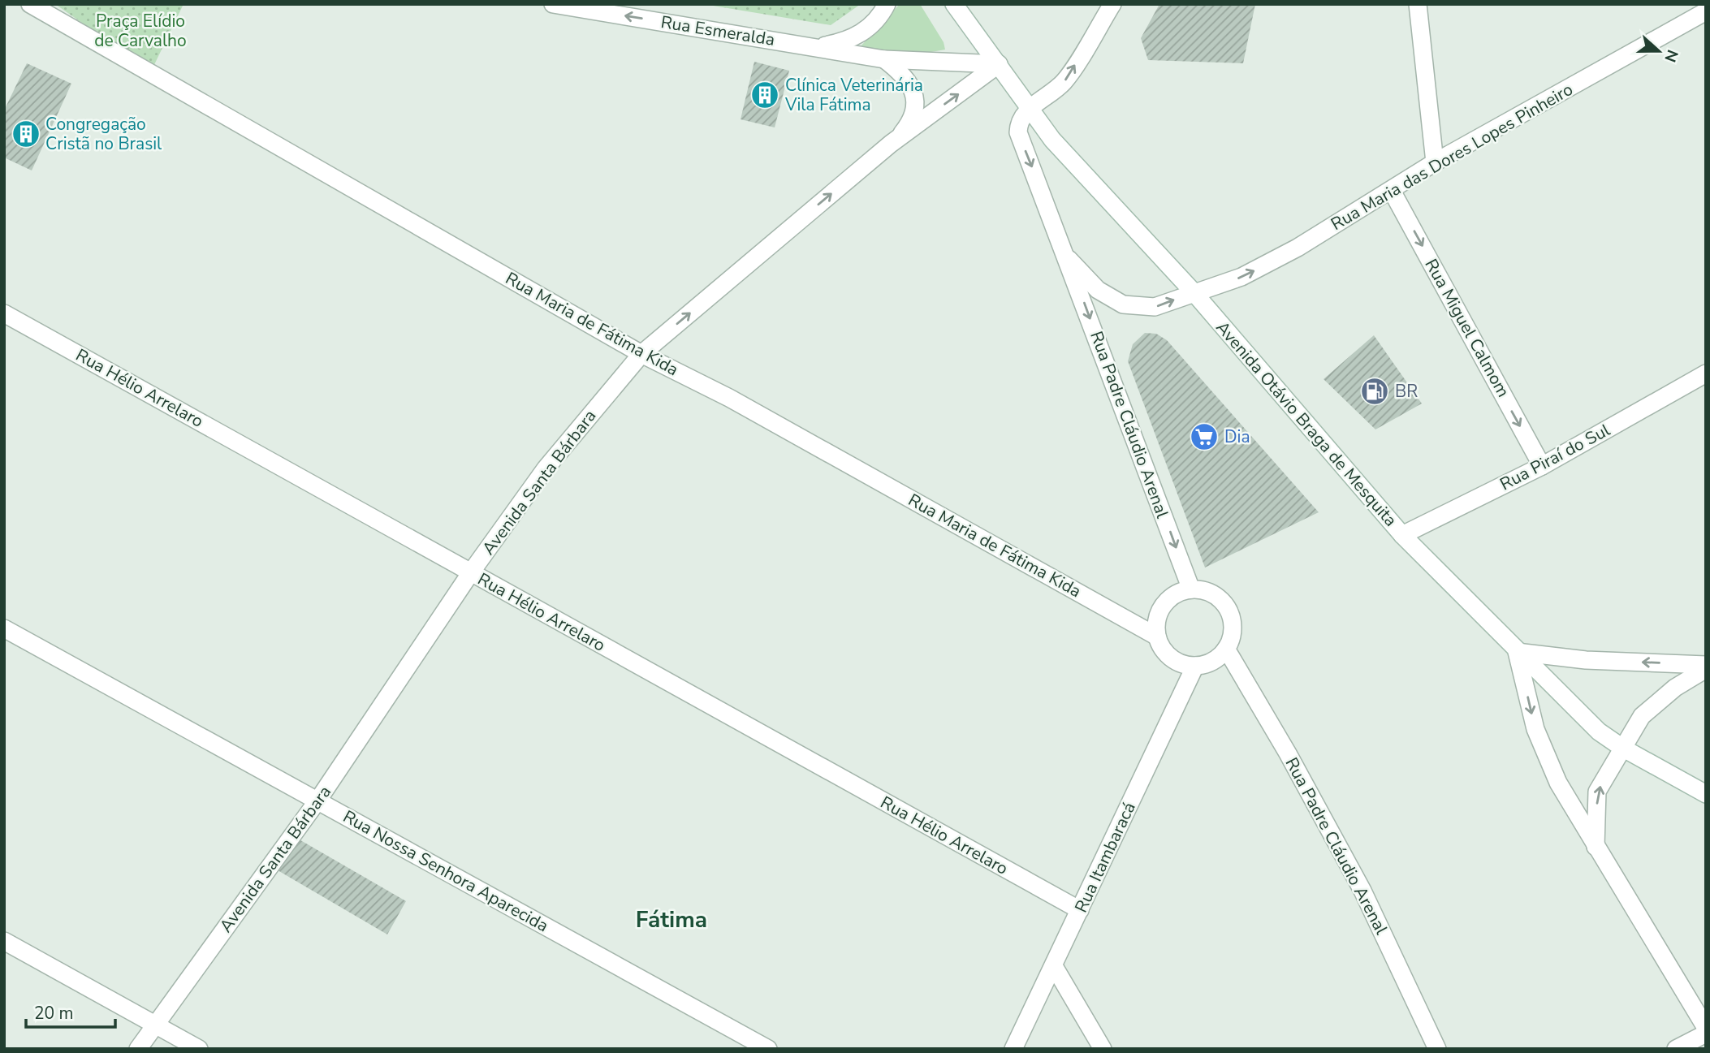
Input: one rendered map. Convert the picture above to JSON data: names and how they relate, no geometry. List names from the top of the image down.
{
  "streets": {
    "street": [
      "Rua Esmeralda",
      "Rua Maria das Dores Lopes Pinheiro",
      "Rua Maria de Fátima Kida",
      "Rua Miguel Calmom",
      "Rua Hélio Arrelaro",
      "Avenida Otávio Braga de Mesquita",
      "Rua Padre Cláudio Arenal",
      "Rua Piraí do Sul",
      "Avenida Santa Bárbara",
      "Rua Itambaracá",
      "Rua Nossa Senhora Aparecida"
    ]
  },
  "crossings": [
    ["Rua Esmeralda", "Avenida Otávio Braga de Mesquita"],
    ["Rua Esmeralda", "Avenida Santa Bárbara"],
    ["Rua Maria das Dores Lopes Pinheiro", "Rua Miguel Calmom"],
    ["Rua Maria das Dores Lopes Pinheiro", "Avenida Otávio Braga de Mesquita"],
    ["Rua Maria das Dores Lopes Pinheiro", "Rua Padre Cláudio Arenal"],
    ["Rua Maria de Fátima Kida", "Rua Padre Cláudio Arenal"],
    ["Rua Maria de Fátima Kida", "Avenida Santa Bárbara"],
    ["Rua Maria de Fátima Kida", "Rua Itambaracá"],
    ["Rua Miguel Calmom", "Rua Piraí do Sul"],
    ["Rua Hélio Arrelaro", "Avenida Santa Bárbara"],
    ["Rua Hélio Arrelaro", "Rua Itambaracá"],
    ["Avenida Otávio Braga de Mesquita", "Rua Padre Cláudio Arenal"],
    ["Avenida Otávio Braga de Mesquita", "Rua Piraí do Sul"],
    ["Avenida Otávio Braga de Mesquita", "Avenida Santa Bárbara"],
    ["Rua Padre Cláudio Arenal", "Rua Itambaracá"],
    ["Avenida Santa Bárbara", "Rua Nossa Senhora Aparecida"]
  ],
  "one_way": [
    "Rua Esmeralda",
    "Rua Maria das Dores Lopes Pinheiro",
    "Rua Miguel Calmom",
    "Rua Padre Cláudio Arenal"
  ],
  "districts": ["Fátima"],
  "parks": ["Praça Elídio de Carvalho"],
  "places": {
    "building": ["Clínica Veterinária Vila Fátima", "Congregação Cristã no Brasil"],
    "fuel station": ["BR"],
    "supermarket": ["Dia"]
  },
  "scale_bar": "20 m",
  "north": "right"
}
